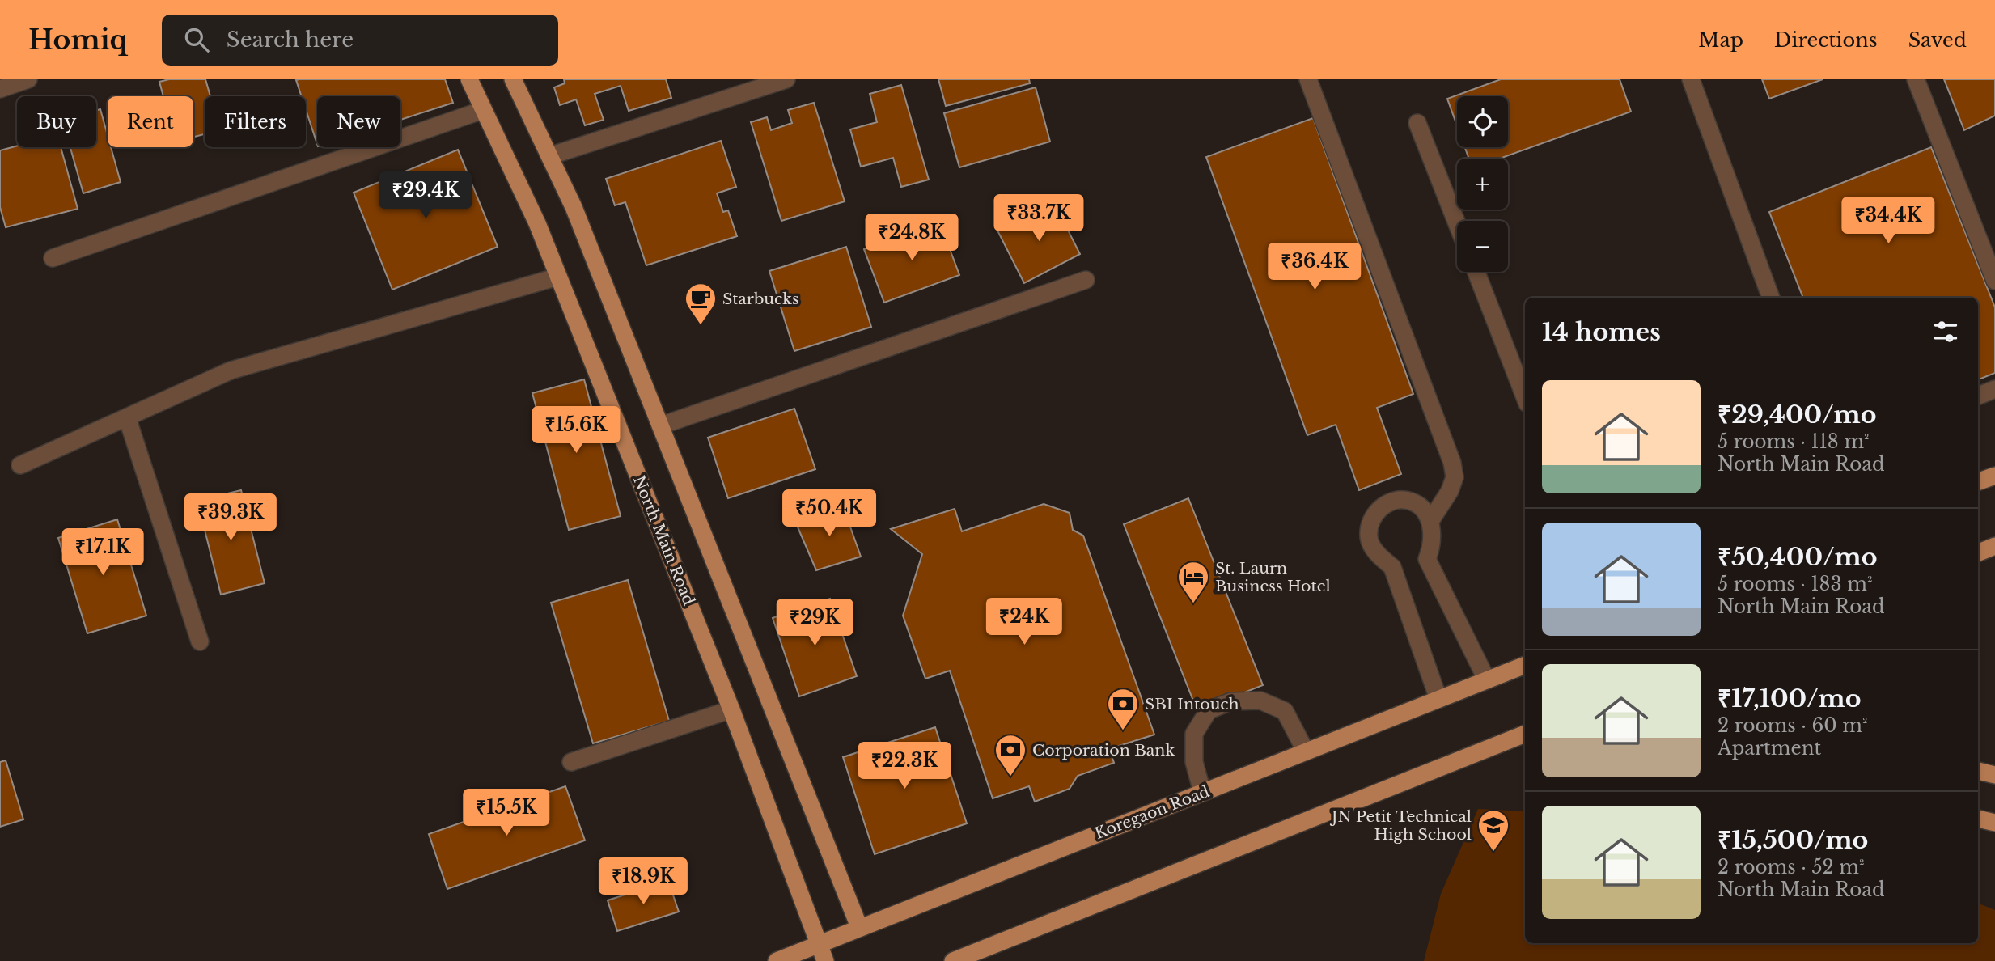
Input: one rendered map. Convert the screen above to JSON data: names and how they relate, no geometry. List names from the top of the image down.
{
  "streets": {
    "main road": ["North Main Road", "Koregaon Road"]
  },
  "crossings": [
    ["North Main Road", "Koregaon Road"]
  ],
  "places": {
    "cafe": ["Starbucks"],
    "hotel": ["St. Laurn Business Hotel"],
    "bank": ["SBI Intouch", "Corporation Bank"],
    "school or university": ["JN Petit Technical High School"]
  },
  "page": {
    "header": "Homiq",
    "search": "Search here",
    "nav": ["Map", "Directions", "Saved"],
    "map_buttons": ["+", "−"],
    "chip": [
      "Buy",
      "Rent",
      "Filters",
      "New"
    ],
    "price": [
      "₹29.4K",
      "₹33.7K",
      "₹34.4K",
      "₹24.8K",
      "₹36.4K",
      "₹15.6K",
      "₹50.4K",
      "₹39.3K",
      "₹17.1K",
      "₹24K",
      "₹29K",
      "₹22.3K",
      "₹15.5K",
      "₹18.9K"
    ],
    "heading": "14 homes",
    "list": [
      {
        "name": "₹29,400/mo",
        "note": "5 rooms · 118 m² · North Main Road"
      },
      {
        "name": "₹50,400/mo",
        "note": "5 rooms · 183 m² · North Main Road"
      },
      {
        "name": "₹17,100/mo",
        "note": "2 rooms · 60 m² · Apartment"
      },
      {
        "name": "₹15,500/mo",
        "note": "2 rooms · 52 m² · North Main Road"
      }
    ]
  }
}
